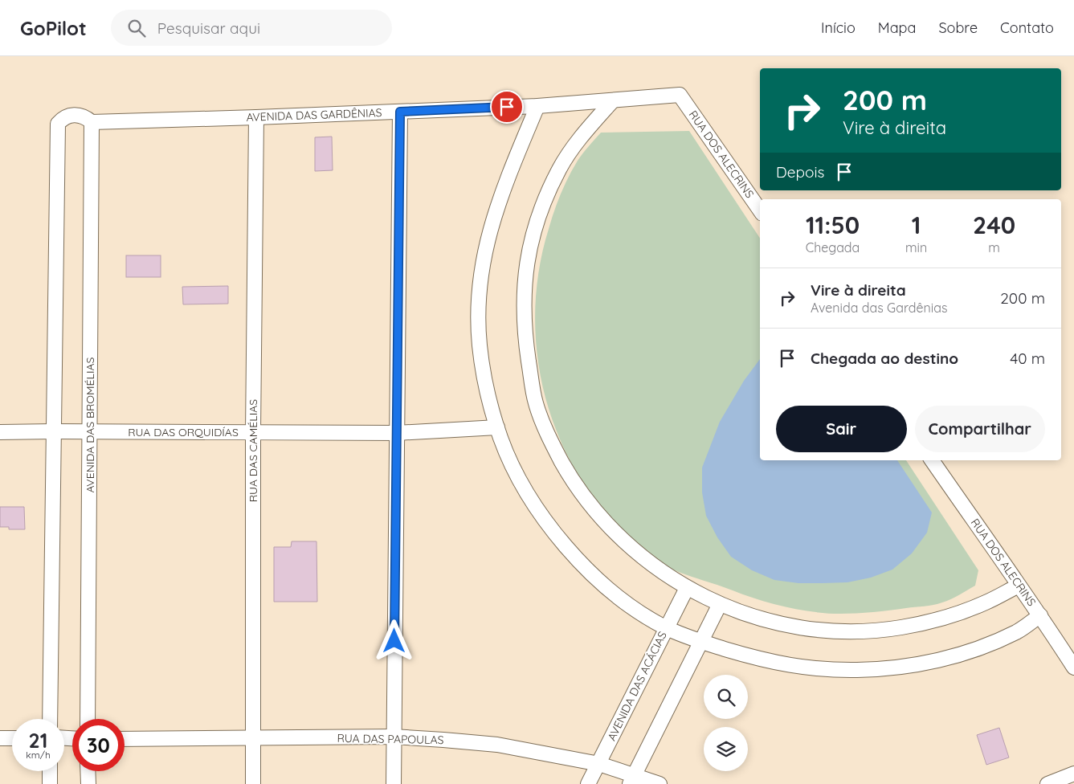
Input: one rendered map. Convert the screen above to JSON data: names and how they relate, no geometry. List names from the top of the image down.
{
  "streets": {
    "street": [
      "AVENIDA DAS GARDÊNIAS",
      "RUA DOS ALECRINS",
      "AVENIDA DAS BROMÉLIAS",
      "RUA DAS ORQUIDÍAS",
      "RUA DAS CAMÉLIAS",
      "AVENIDA DAS ACÁCIAS",
      "RUA DAS PAPOULAS"
    ]
  },
  "crossings": [
    ["AVENIDA DAS GARDÊNIAS", "RUA DOS ALECRINS"],
    ["AVENIDA DAS GARDÊNIAS", "AVENIDA DAS BROMÉLIAS"],
    ["AVENIDA DAS GARDÊNIAS", "RUA DAS CAMÉLIAS"],
    ["AVENIDA DAS BROMÉLIAS", "RUA DAS ORQUIDÍAS"],
    ["RUA DAS ORQUIDÍAS", "RUA DAS CAMÉLIAS"],
    ["RUA DAS CAMÉLIAS", "RUA DAS PAPOULAS"],
    ["AVENIDA DAS ACÁCIAS", "RUA DAS PAPOULAS"]
  ],
  "page": {
    "header": "GoPilot",
    "search": "Pesquisar aqui",
    "nav": [
      "Início",
      "Mapa",
      "Sobre",
      "Contato"
    ],
    "turn": ["200 m", "Vire à direita"],
    "then": "Depois",
    "eta": [
      "11:50",
      "Chegada",
      "1",
      "min",
      "240",
      "m"
    ],
    "list": [
      {
        "name": "Vire à direita",
        "note": "Avenida das Gardênias",
        "value": "200 m"
      },
      {
        "name": "Chegada ao destino",
        "value": "40 m"
      }
    ],
    "buttons": ["Sair", "Compartilhar"],
    "speed": "21 km/h",
    "limit": "30"
  }
}
